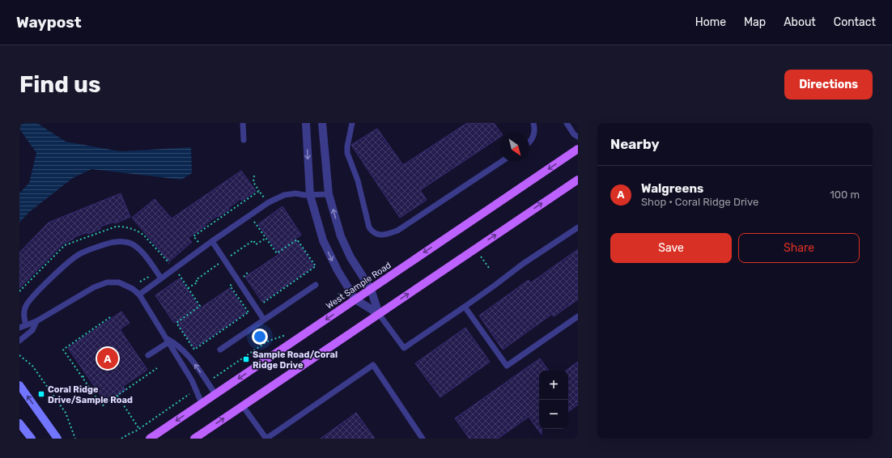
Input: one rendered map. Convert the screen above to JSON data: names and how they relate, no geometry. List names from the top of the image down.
{
  "streets": {
    "main road": ["West Sample Road"]
  },
  "places": {
    "transit": ["Sample Road/Coral Ridge Drive", "Coral Ridge Drive/Sample Road"]
  },
  "north": "bottom right",
  "page": {
    "header": "Waypost",
    "nav": [
      "Home",
      "Map",
      "About",
      "Contact"
    ],
    "buttons": [
      "Directions",
      ["Save", "Share"]
    ],
    "title": "Find us",
    "heading": "Nearby",
    "list": [
      {
        "mark": "A",
        "name": "Walgreens",
        "note": "Shop · Coral Ridge Drive",
        "value": "100 m"
      }
    ],
    "pins": "A",
    "map_buttons": ["+", "−"]
  }
}
